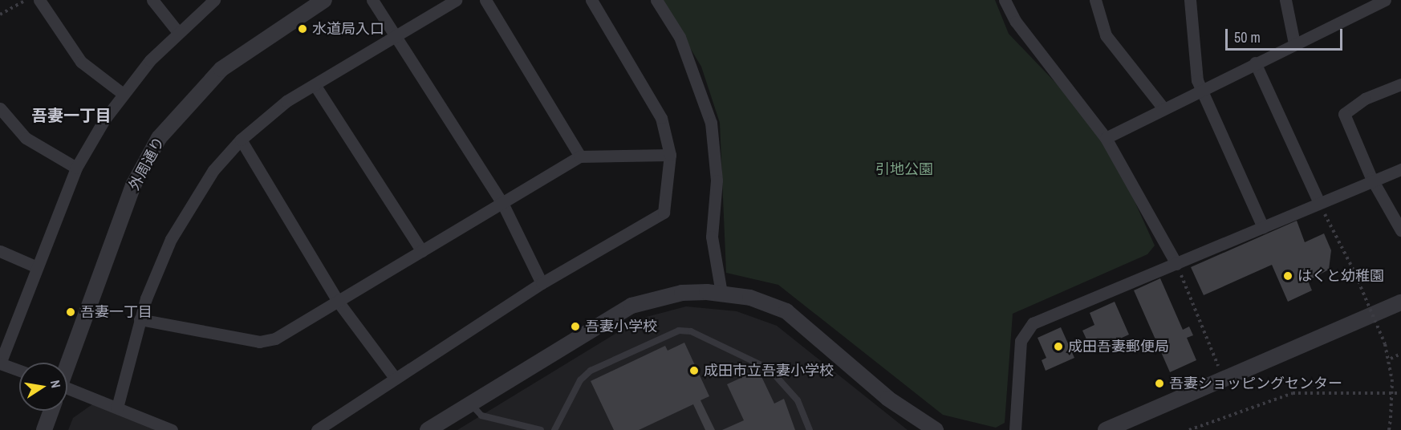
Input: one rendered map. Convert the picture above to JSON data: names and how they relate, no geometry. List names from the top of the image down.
{
  "streets": {
    "street": ["外周通り"]
  },
  "districts": ["吾妻一丁目"],
  "parks": ["引地公園"],
  "places": [
    "水道局入口",
    "はくと幼稚園",
    "吾妻一丁目",
    "吾妻小学校",
    "成田吾妻郵便局",
    "成田市立吾妻小学校",
    "吾妻ショッピングセンター"
  ],
  "scale_bar": "50 m",
  "north": "right"
}
